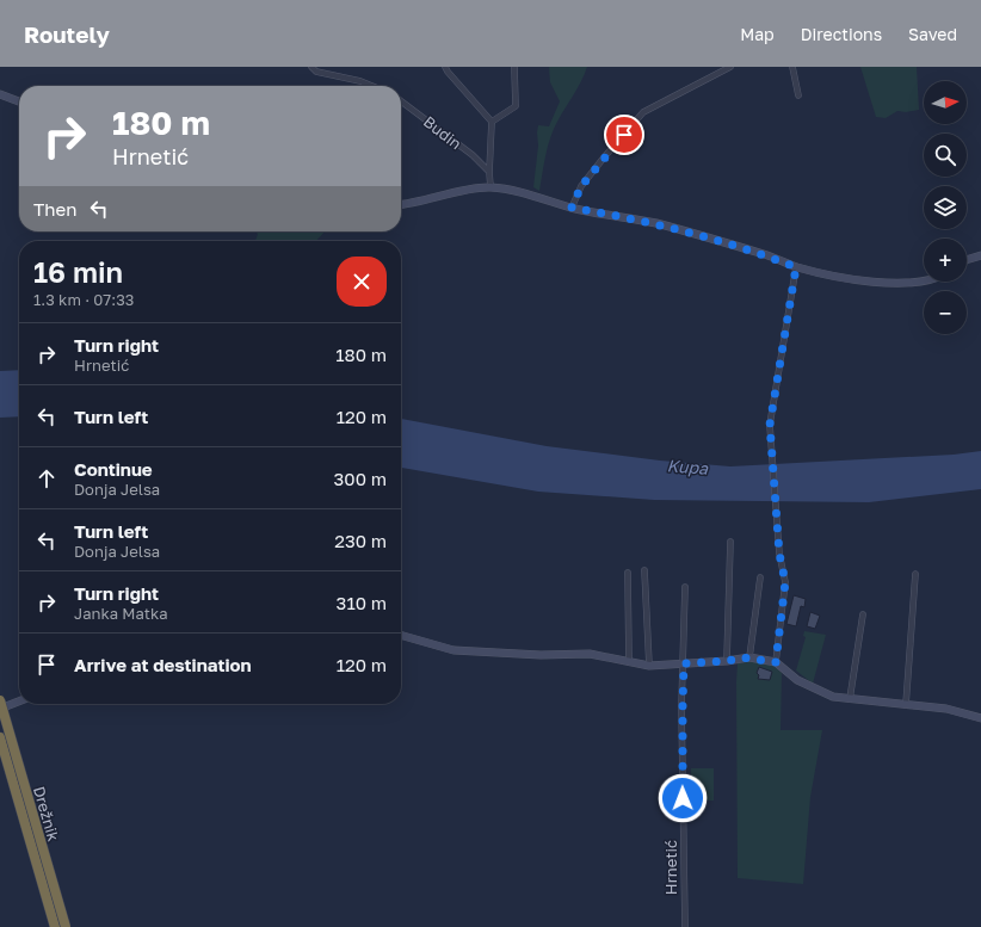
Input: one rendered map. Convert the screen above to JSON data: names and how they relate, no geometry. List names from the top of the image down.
{
  "streets": {
    "highway": ["Drežnik"],
    "street": ["Budin", "Hrnetić"]
  },
  "water": ["Kupa"],
  "north": "right",
  "page": {
    "header": "Routely",
    "nav": ["Map", "Directions", "Saved"],
    "map_buttons": ["+", "−"],
    "turn": ["180 m", "Hrnetić"],
    "then": "Then",
    "heading": ["16 min", "1.3 km · 07:33"],
    "list": [
      {
        "name": "Turn right",
        "note": "Hrnetić",
        "value": "180 m"
      },
      {
        "name": "Turn left",
        "value": "120 m"
      },
      {
        "name": "Continue",
        "note": "Donja Jelsa",
        "value": "300 m"
      },
      {
        "name": "Turn left",
        "note": "Donja Jelsa",
        "value": "230 m"
      },
      {
        "name": "Turn right",
        "note": "Janka Matka",
        "value": "310 m"
      },
      {
        "name": "Arrive at destination",
        "value": "120 m"
      }
    ]
  }
}
